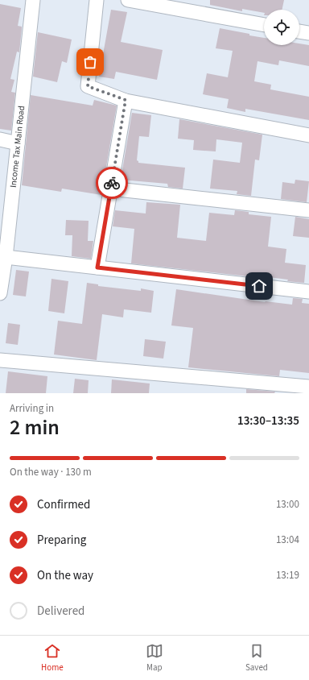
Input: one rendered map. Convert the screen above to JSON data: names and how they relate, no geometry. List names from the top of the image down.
{
  "streets": {
    "street": ["Income Tax Main Road"]
  },
  "page": {
    "heading": ["2 min", "Arriving in", "13:30–13:35"],
    "bar": "On the way · 130 m",
    "list": [
      ["Confirmed", "13:00"],
      ["Preparing", "13:04"],
      ["On the way", "13:19"],
      "Delivered"
    ],
    "tabs": ["Home", "Map", "Saved"]
  }
}
